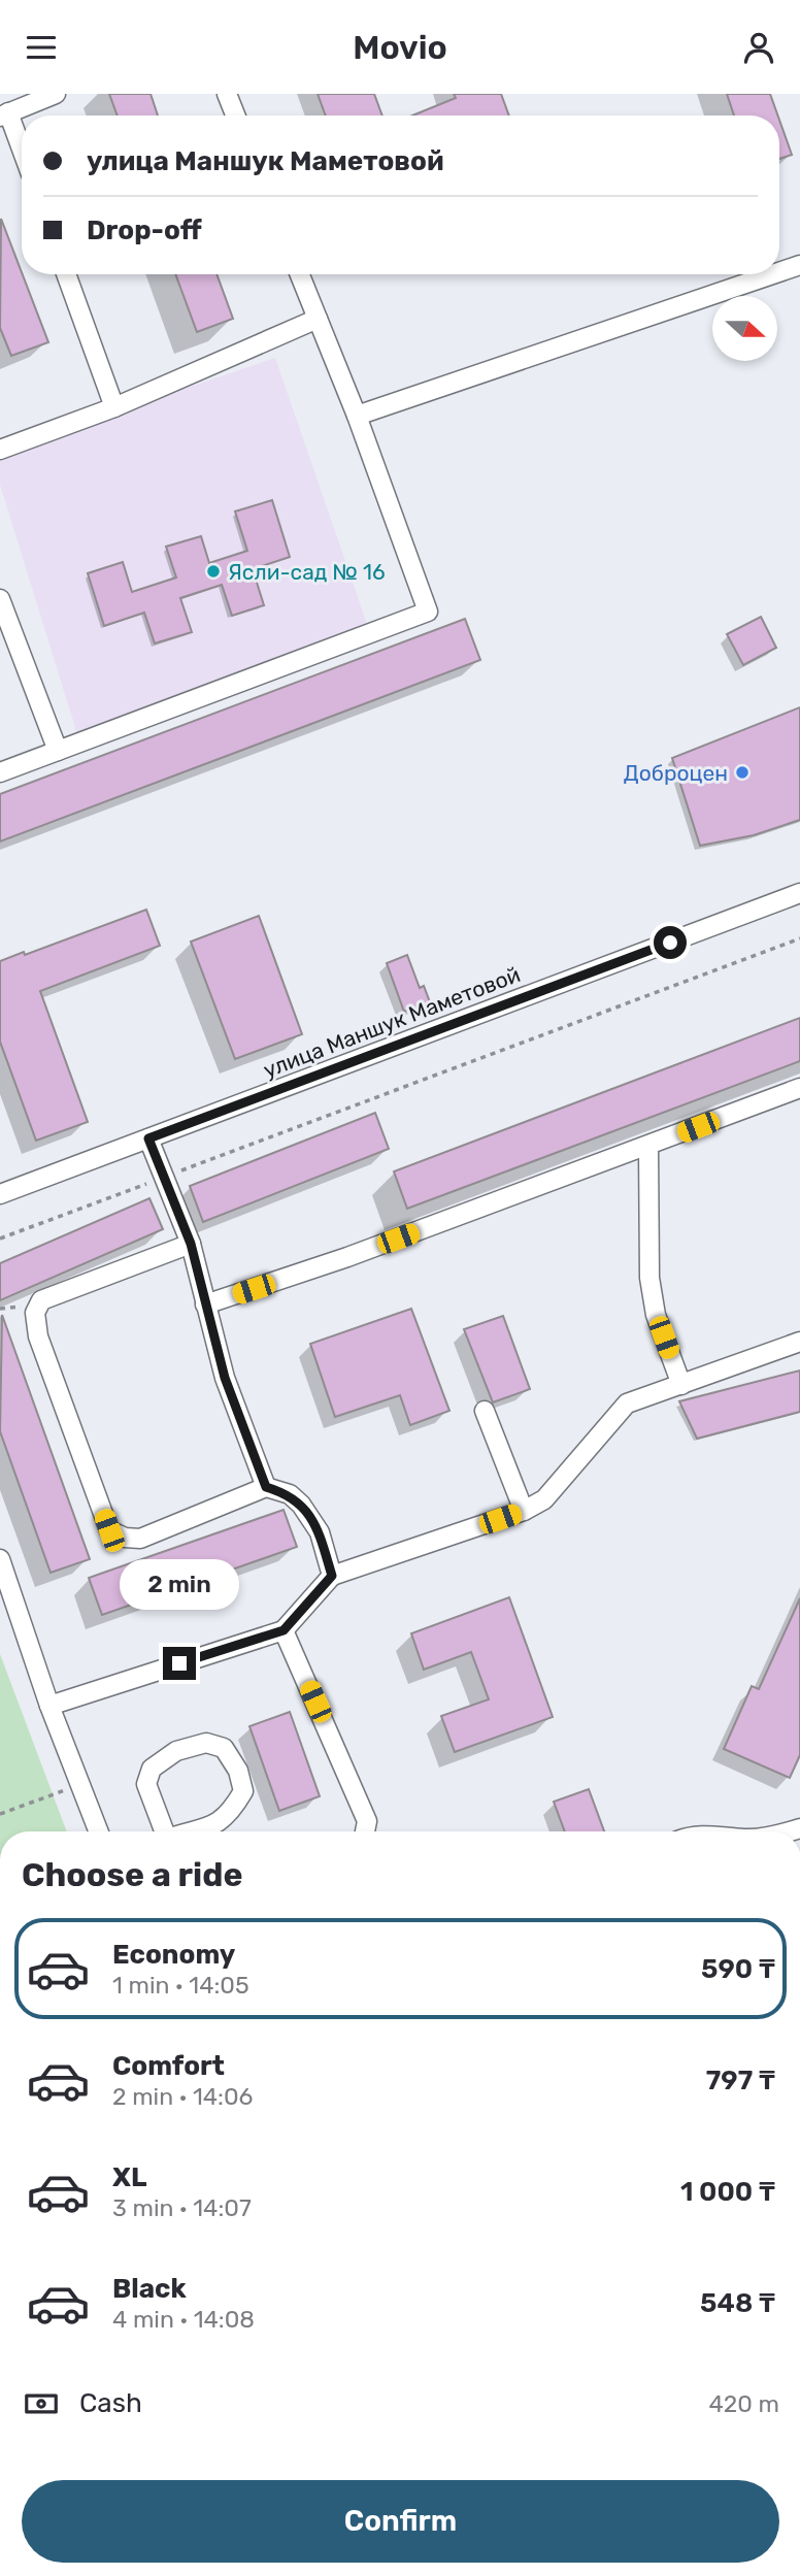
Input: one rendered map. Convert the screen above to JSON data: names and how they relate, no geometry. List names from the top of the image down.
{
  "streets": {
    "street": ["улица Маншук Маметовой"]
  },
  "places": ["Ясли-сад № 16", "Доброцен"],
  "north": "right",
  "page": {
    "header": "Movio",
    "banner": ["улица Маншук Маметовой", "Drop-off"],
    "bubble": "2 min",
    "heading": "Choose a ride",
    "list": [
      {
        "name": "Economy",
        "note": "1 min · 14:05",
        "value": "590 ₸"
      },
      {
        "name": "Comfort",
        "note": "2 min · 14:06",
        "value": "797 ₸"
      },
      {
        "name": "XL",
        "note": "3 min · 14:07",
        "value": "1 000 ₸"
      },
      {
        "name": "Black",
        "note": "4 min · 14:08",
        "value": "548 ₸"
      }
    ],
    "pay": ["Cash", "420 m"],
    "buttons": "Confirm"
  }
}
